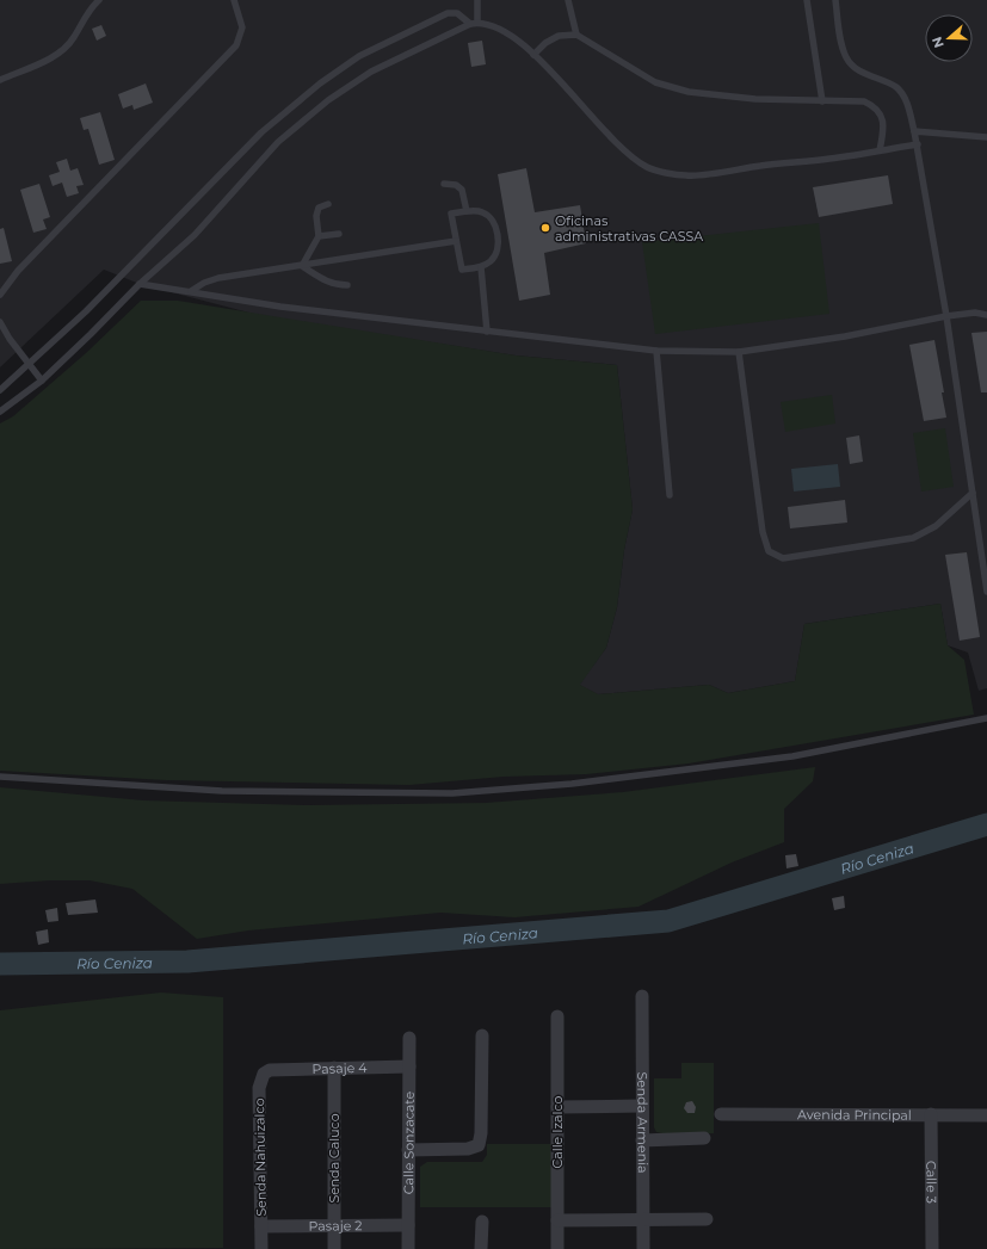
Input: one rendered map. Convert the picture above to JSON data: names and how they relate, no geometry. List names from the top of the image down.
{
  "streets": {
    "street": [
      "Pasaje 4",
      "Avenida Principal",
      "Senda Armenia",
      "Calle Izalco",
      "Calle Sonzacate",
      "Senda Nahuizalco",
      "Senda Caluco",
      "Calle 3",
      "Pasaje 2"
    ]
  },
  "crossings": [
    ["Pasaje 4", "Calle Sonzacate"],
    ["Pasaje 4", "Senda Nahuizalco"],
    ["Pasaje 4", "Senda Caluco"],
    ["Avenida Principal", "Calle 3"],
    ["Calle Sonzacate", "Pasaje 2"],
    ["Senda Nahuizalco", "Pasaje 2"],
    ["Senda Caluco", "Pasaje 2"]
  ],
  "water": ["Río Ceniza"],
  "places": ["Oficinas administrativas CASSA"],
  "north": "left"
}
